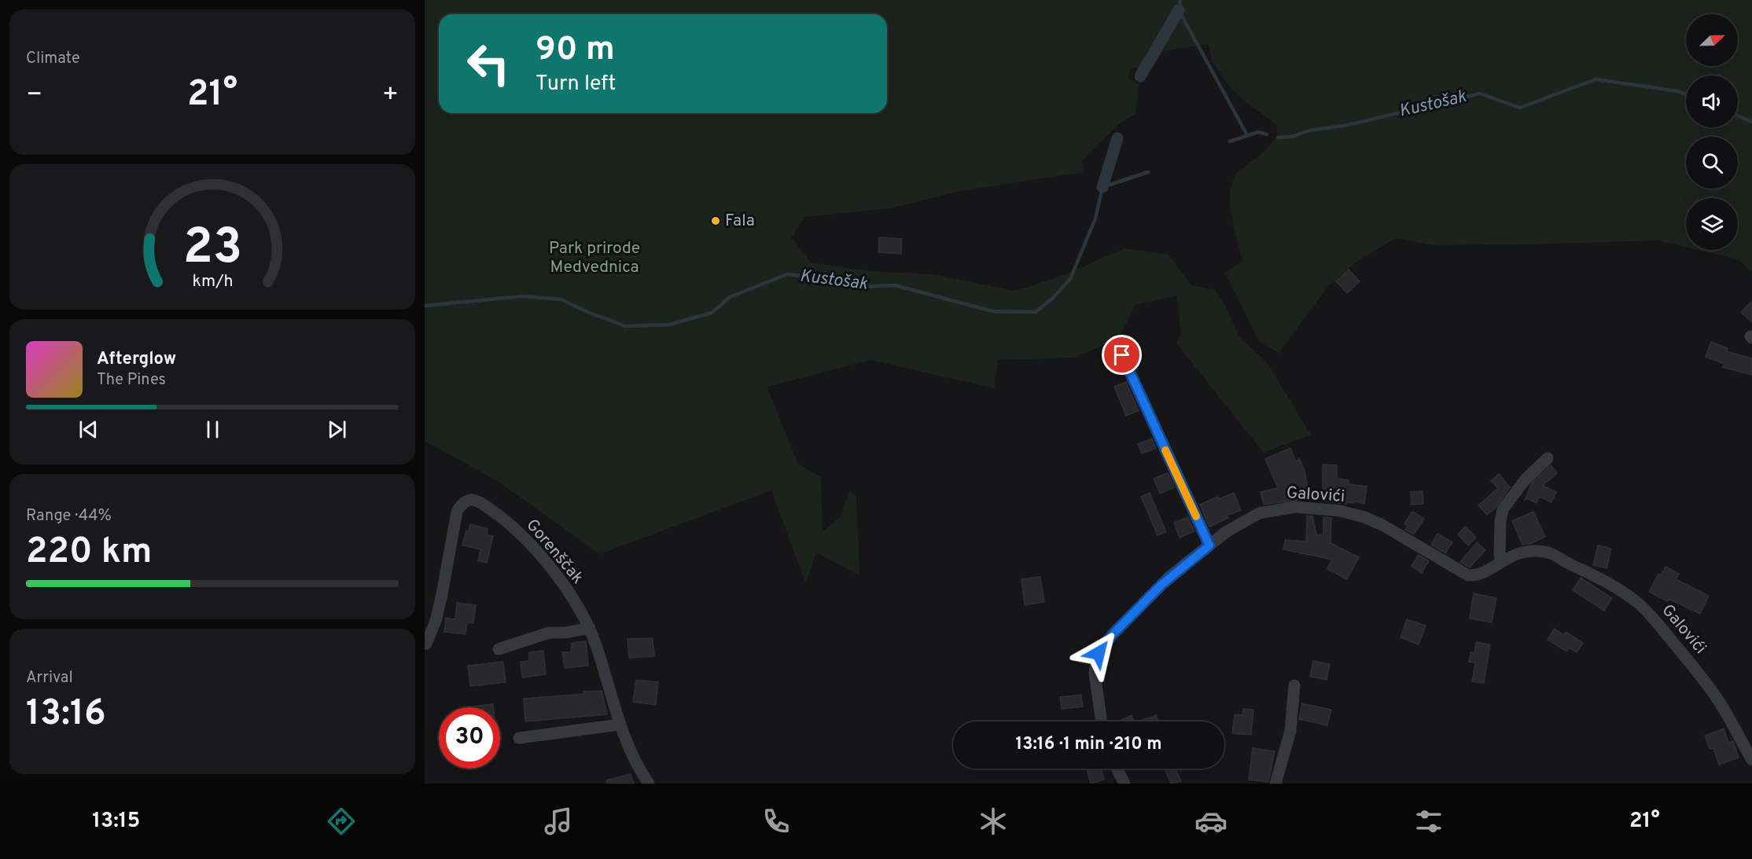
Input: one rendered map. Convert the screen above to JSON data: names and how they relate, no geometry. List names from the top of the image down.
{
  "streets": {
    "street": ["Galovići", "Gorenščak"]
  },
  "water": ["Kustošak"],
  "parks": ["Park prirode Medvednica"],
  "places": ["Fala"],
  "north": "top right",
  "page": {
    "tile": [
      "Climate",
      ["Range · 44%", "220 km"],
      ["Arrival", "13:16"]
    ],
    "turn": ["90 m", "Turn left"],
    "heat": ["−", "21°", "+"],
    "song": ["Afterglow", "The Pines"],
    "limit": "30",
    "trip": "13:16 · 1 min · 210 m",
    "tabs": ["13:15", "21°"],
    "gauge": ["23", "km/h"]
  }
}
